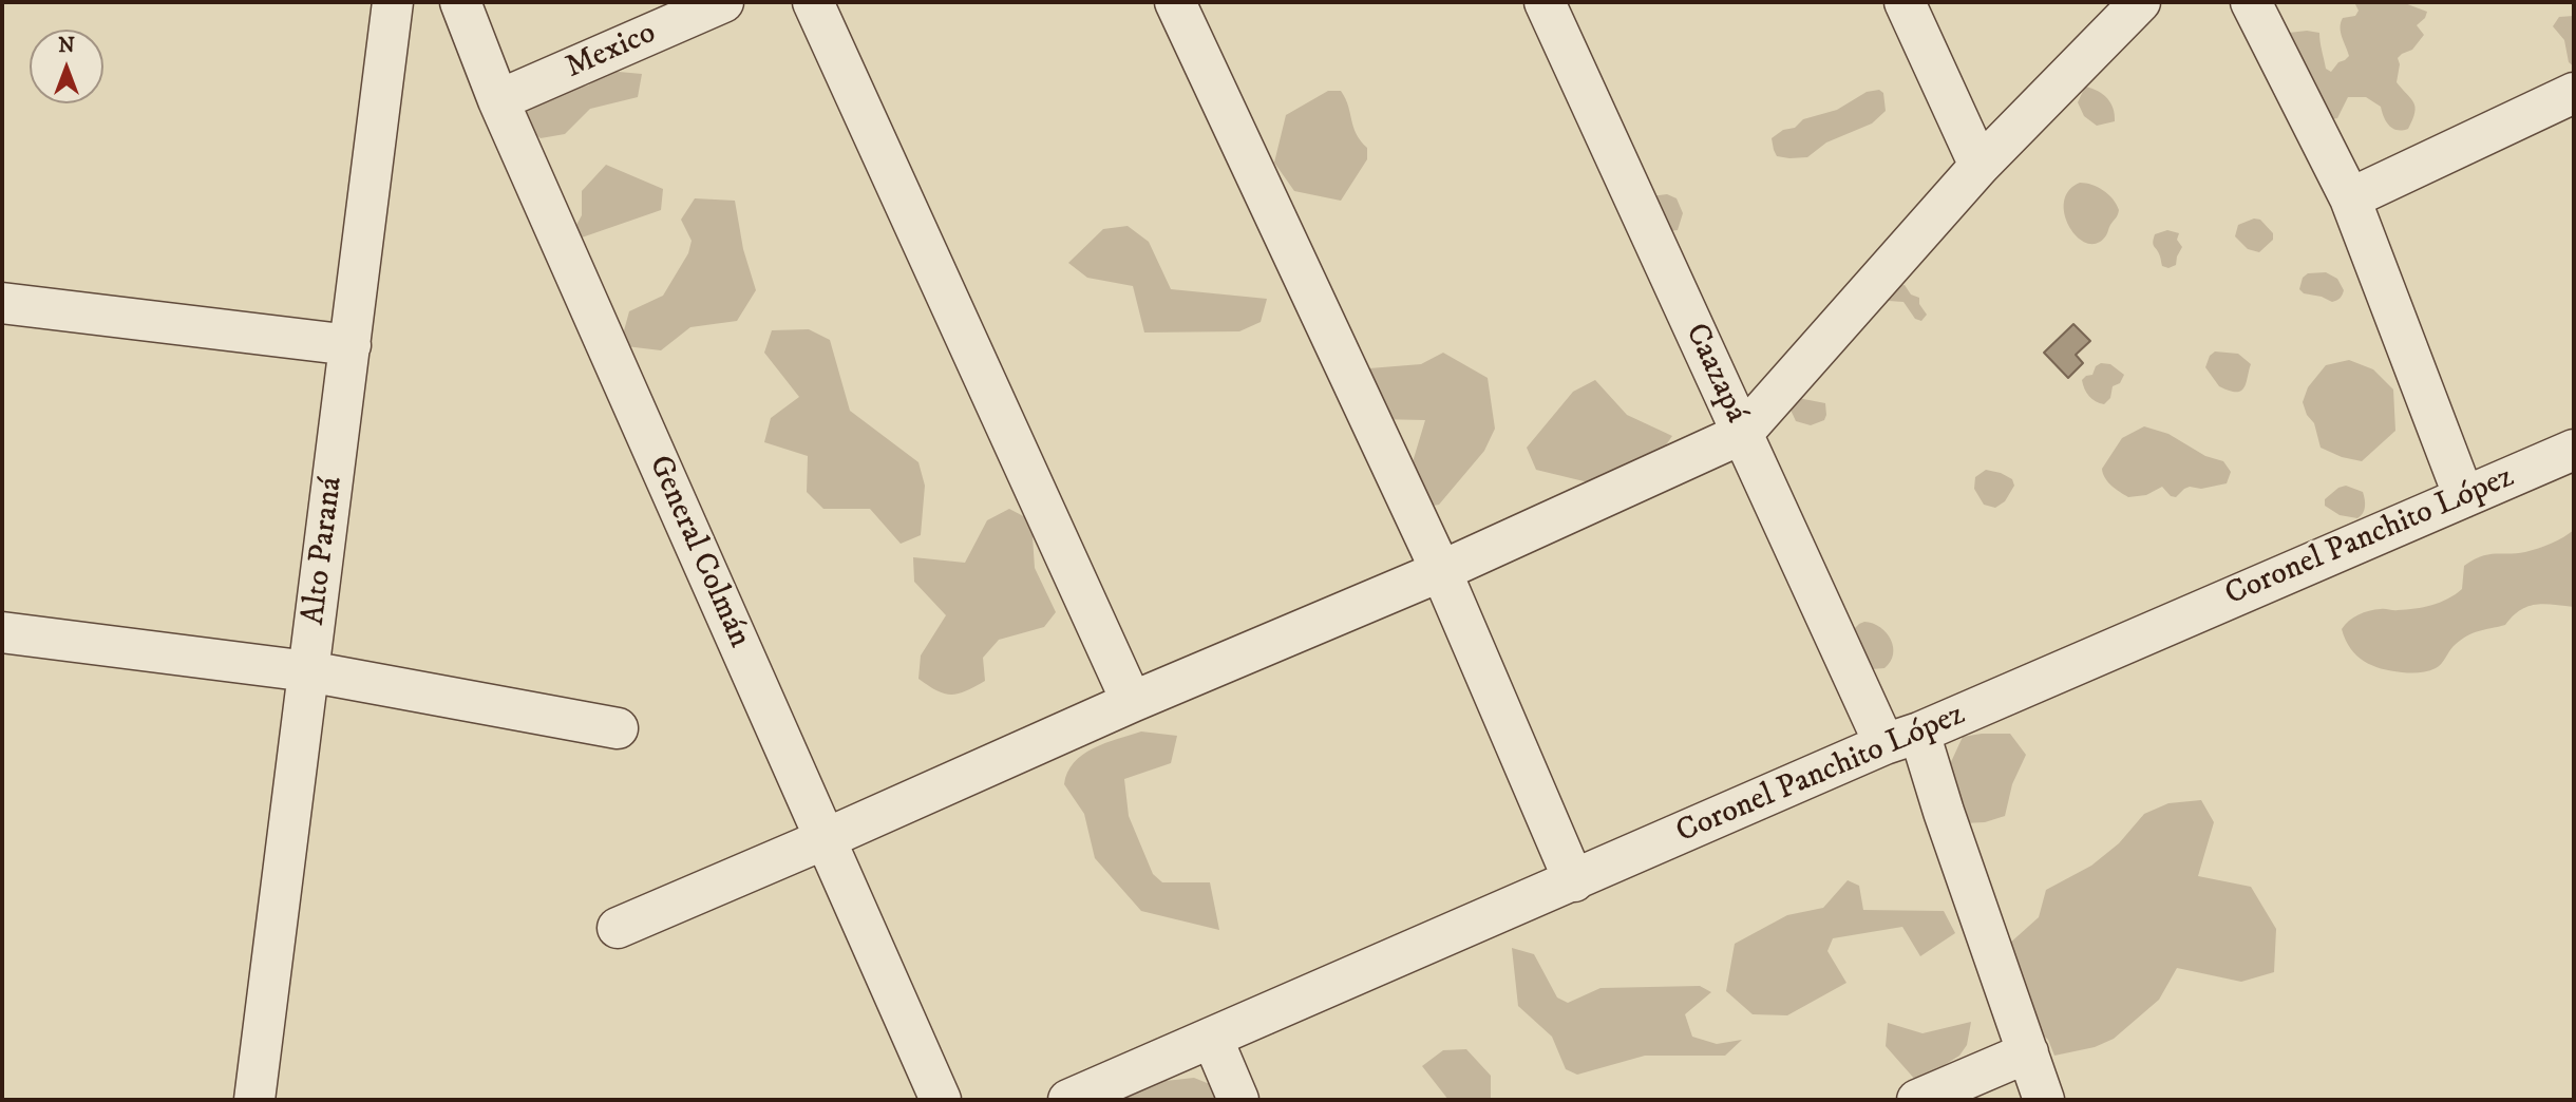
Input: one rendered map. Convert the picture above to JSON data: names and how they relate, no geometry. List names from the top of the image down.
{
  "streets": {
    "street": [
      "Mexico",
      "Caazapá",
      "Coronel Panchito López",
      "Alto Paraná",
      "General Colmán"
    ]
  },
  "crossings": [
    ["Mexico", "General Colmán"],
    ["Caazapá", "Coronel Panchito López"]
  ],
  "north": "top"
}
